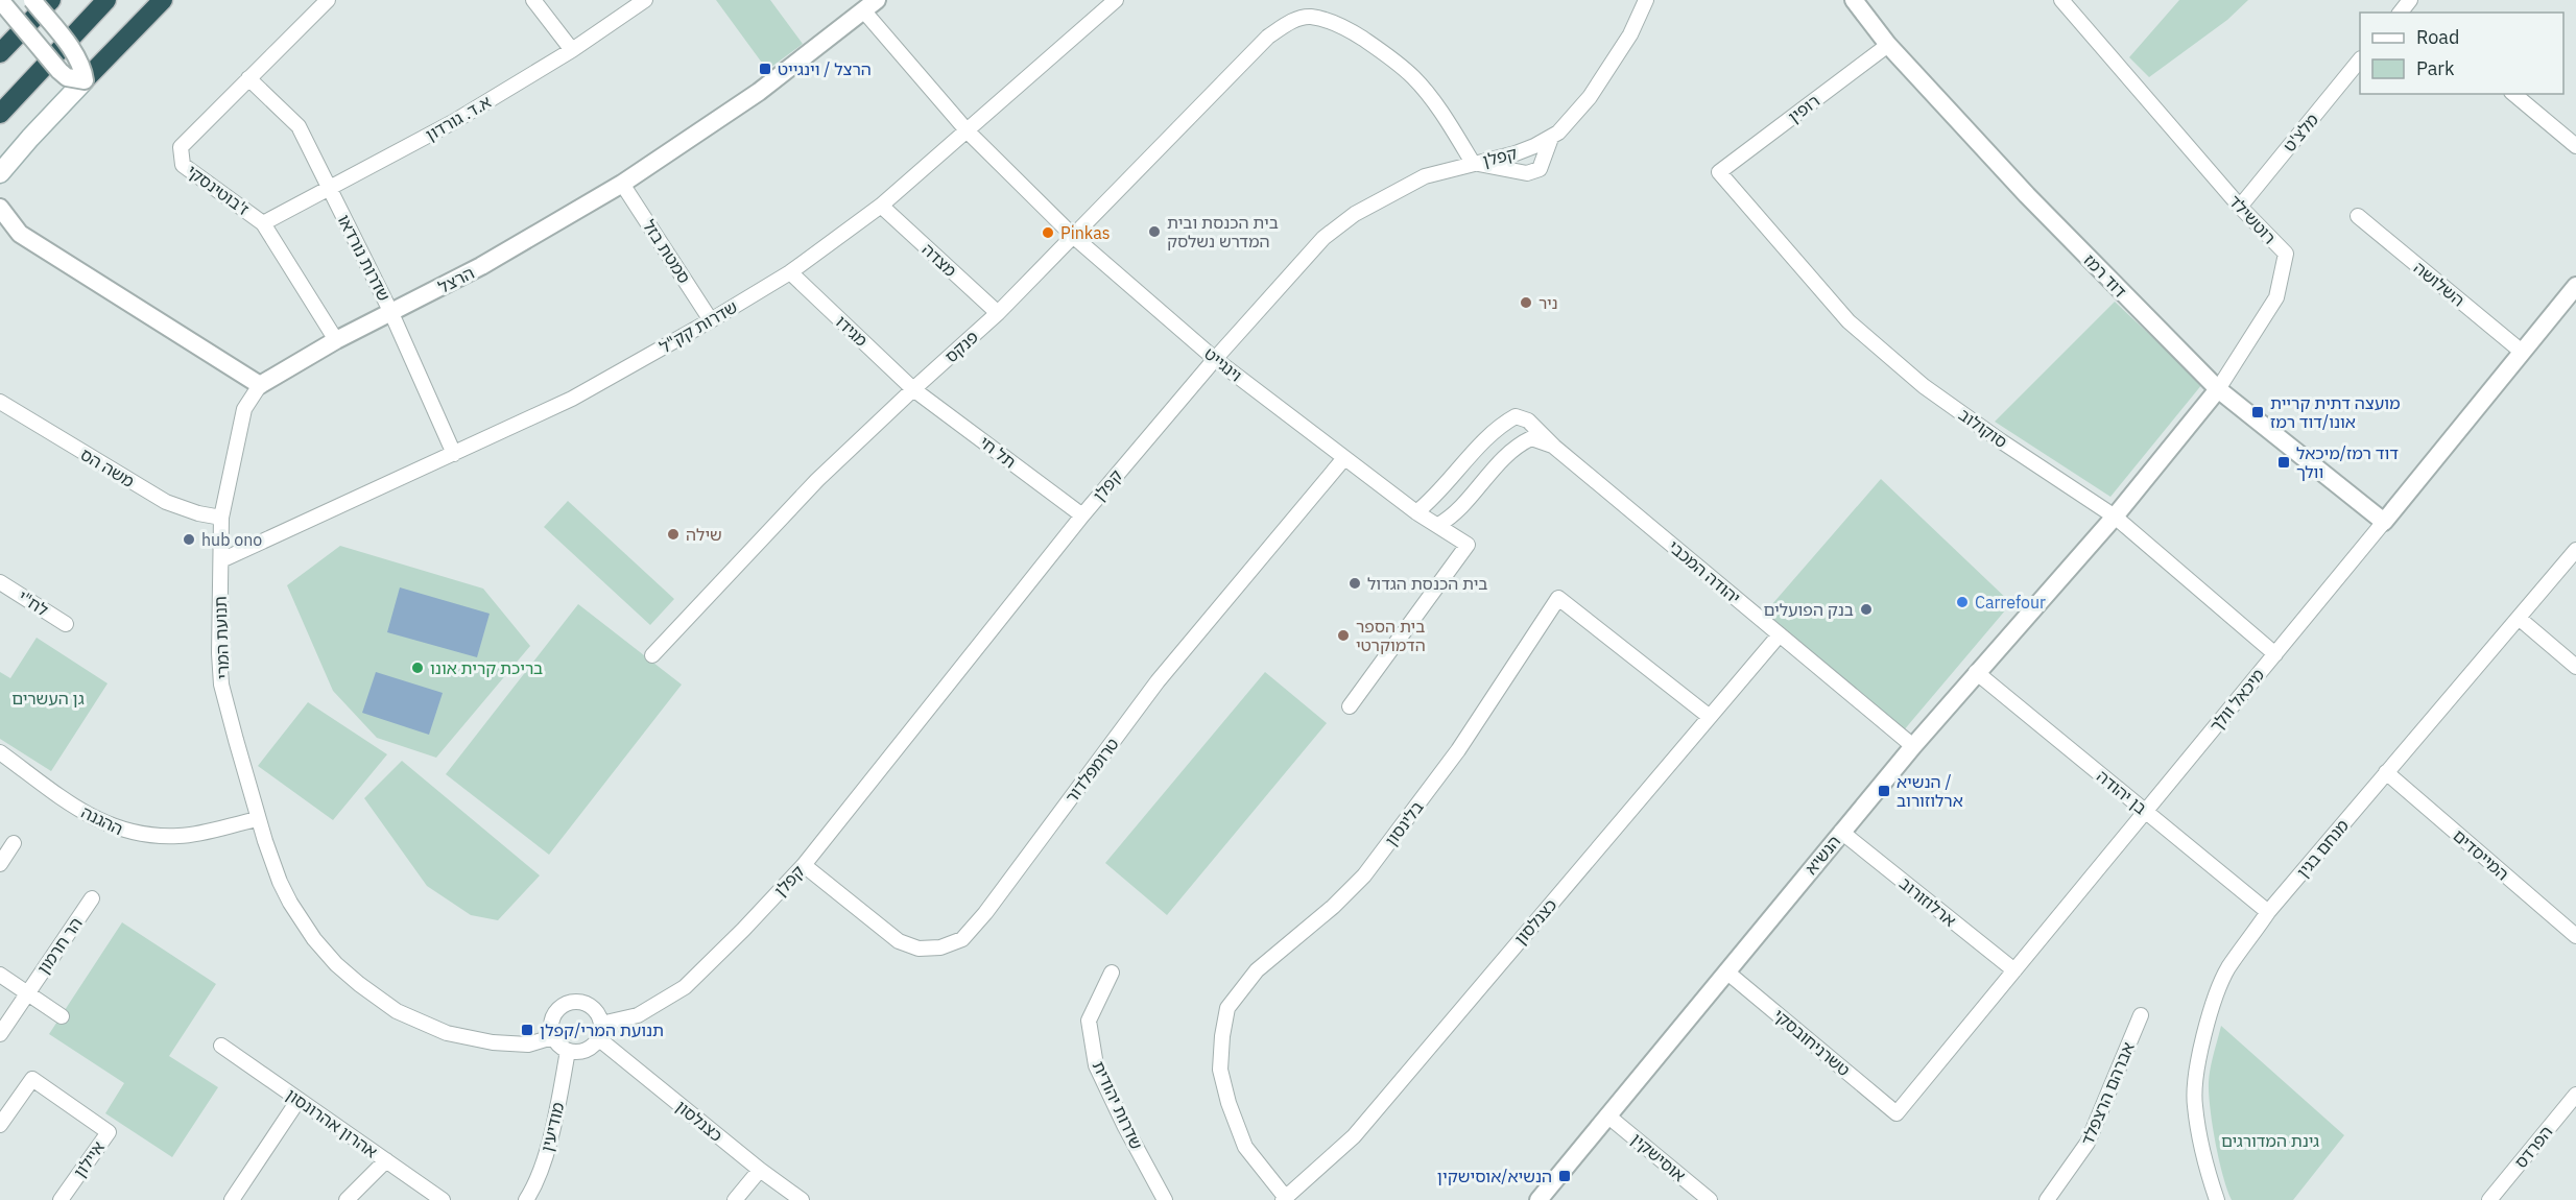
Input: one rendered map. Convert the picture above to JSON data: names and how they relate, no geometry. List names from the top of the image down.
{
  "streets": {
    "street": [
      "רופין",
      "א.ד. גורדון",
      "מלצ'ט",
      "קפלן",
      "ז'בוטינסקי",
      "רוטשילד",
      "סמטת בזל",
      "שדרות נורדאו",
      "מצדה",
      "דוד רמז",
      "הרצל",
      "השלושה",
      "שדרות קק\"ל",
      "מגידו",
      "פנקס",
      "וינגייט",
      "סוקולוב",
      "תל חי",
      "משה הס",
      "יהודה המכבי",
      "לח\"י",
      "תנועת המרי",
      "מיכאל וולך",
      "טרומפלדור",
      "בן יהודה",
      "ההגנה",
      "בלינסון",
      "מנחם בגין",
      "הנשיא",
      "המייסדים",
      "ארלוזורוב",
      "כצנלסון",
      "הר חרמון",
      "טשרניחובסקי",
      "אברהם הרצפלד",
      "שדרות יהודית",
      "אהרון אהרונסון",
      "מודיעין",
      "הפרדס",
      "אוסישקין",
      "איילון"
    ]
  },
  "crossings": [
    ["רופין", "דוד רמז"],
    ["רופין", "סוקולוב"],
    ["א.ד. גורדון", "ז'בוטינסקי"],
    ["א.ד. גורדון", "שדרות נורדאו"],
    ["מלצ'ט", "רוטשילד"],
    ["קפלן", "פנקס"],
    ["קפלן", "וינגייט"],
    ["קפלן", "תל חי"],
    ["קפלן", "תנועת המרי"],
    ["קפלן", "טרומפלדור"],
    ["קפלן", "כצנלסון"],
    ["קפלן", "מודיעין"],
    ["ז'בוטינסקי", "שדרות נורדאו"],
    ["ז'בוטינסקי", "הרצל"],
    ["רוטשילד", "דוד רמז"],
    ["רוטשילד", "סוקולוב"],
    ["רוטשילד", "הנשיא"],
    ["סמטת בזל", "הרצל"],
    ["סמטת בזל", "שדרות קק\"ל"],
    ["שדרות נורדאו", "הרצל"],
    ["שדרות נורדאו", "שדרות קק\"ל"],
    ["מצדה", "שדרות קק\"ל"],
    ["מצדה", "פנקס"],
    ["דוד רמז", "מיכאל וולך"],
    ["הרצל", "וינגייט"],
    ["הרצל", "תנועת המרי"],
    ["השלושה", "מיכאל וולך"],
    ["שדרות קק\"ל", "מגידו"],
    ["שדרות קק\"ל", "וינגייט"],
    ["שדרות קק\"ל", "תנועת המרי"],
    ["מגידו", "פנקס"],
    ["מגידו", "תל חי"],
    ["פנקס", "וינגייט"],
    ["פנקס", "תל חי"],
    ["וינגייט", "יהודה המכבי"],
    ["וינגייט", "טרומפלדור"],
    ["סוקולוב", "מיכאל וולך"],
    ["סוקולוב", "הנשיא"],
    ["משה הס", "תנועת המרי"],
    ["יהודה המכבי", "הנשיא"],
    ["יהודה המכבי", "כצנלסון"],
    ["תנועת המרי", "ההגנה"],
    ["תנועת המרי", "כצנלסון"],
    ["תנועת המרי", "מודיעין"],
    ["מיכאל וולך", "בן יהודה"],
    ["מיכאל וולך", "ארלוזורוב"],
    ["מיכאל וולך", "טשרניחובסקי"],
    ["בן יהודה", "מנחם בגין"],
    ["בן יהודה", "הנשיא"],
    ["בלינסון", "כצנלסון"],
    ["מנחם בגין", "המייסדים"],
    ["הנשיא", "ארלוזורוב"],
    ["הנשיא", "טשרניחובסקי"],
    ["הנשיא", "אוסישקין"],
    ["כצנלסון", "מודיעין"]
  ],
  "parks": ["גן העשרים", "גינת המדורגים"],
  "places": {
    "transit": [
      "הרצל / וינגייט",
      "מועצה דתית קריית אונו/דוד רמז",
      "דוד רמז/מיכאל וולך",
      "הנשיא / ארלוזורוב",
      "תנועת המרי/קפלן",
      "הנשיא/אוסישקין"
    ],
    "other": [
      "בית הכנסת ובית המדרש נשלסק",
      "Pinkas",
      "ניר",
      "שילה",
      "hub ono",
      "בית הכנסת הגדול",
      "Carrefour",
      "בנק הפועלים",
      "בית הספר הדמוקרטי",
      "בריכת קרית אונו"
    ]
  },
  "legend": ["Road", "Park"]
}
